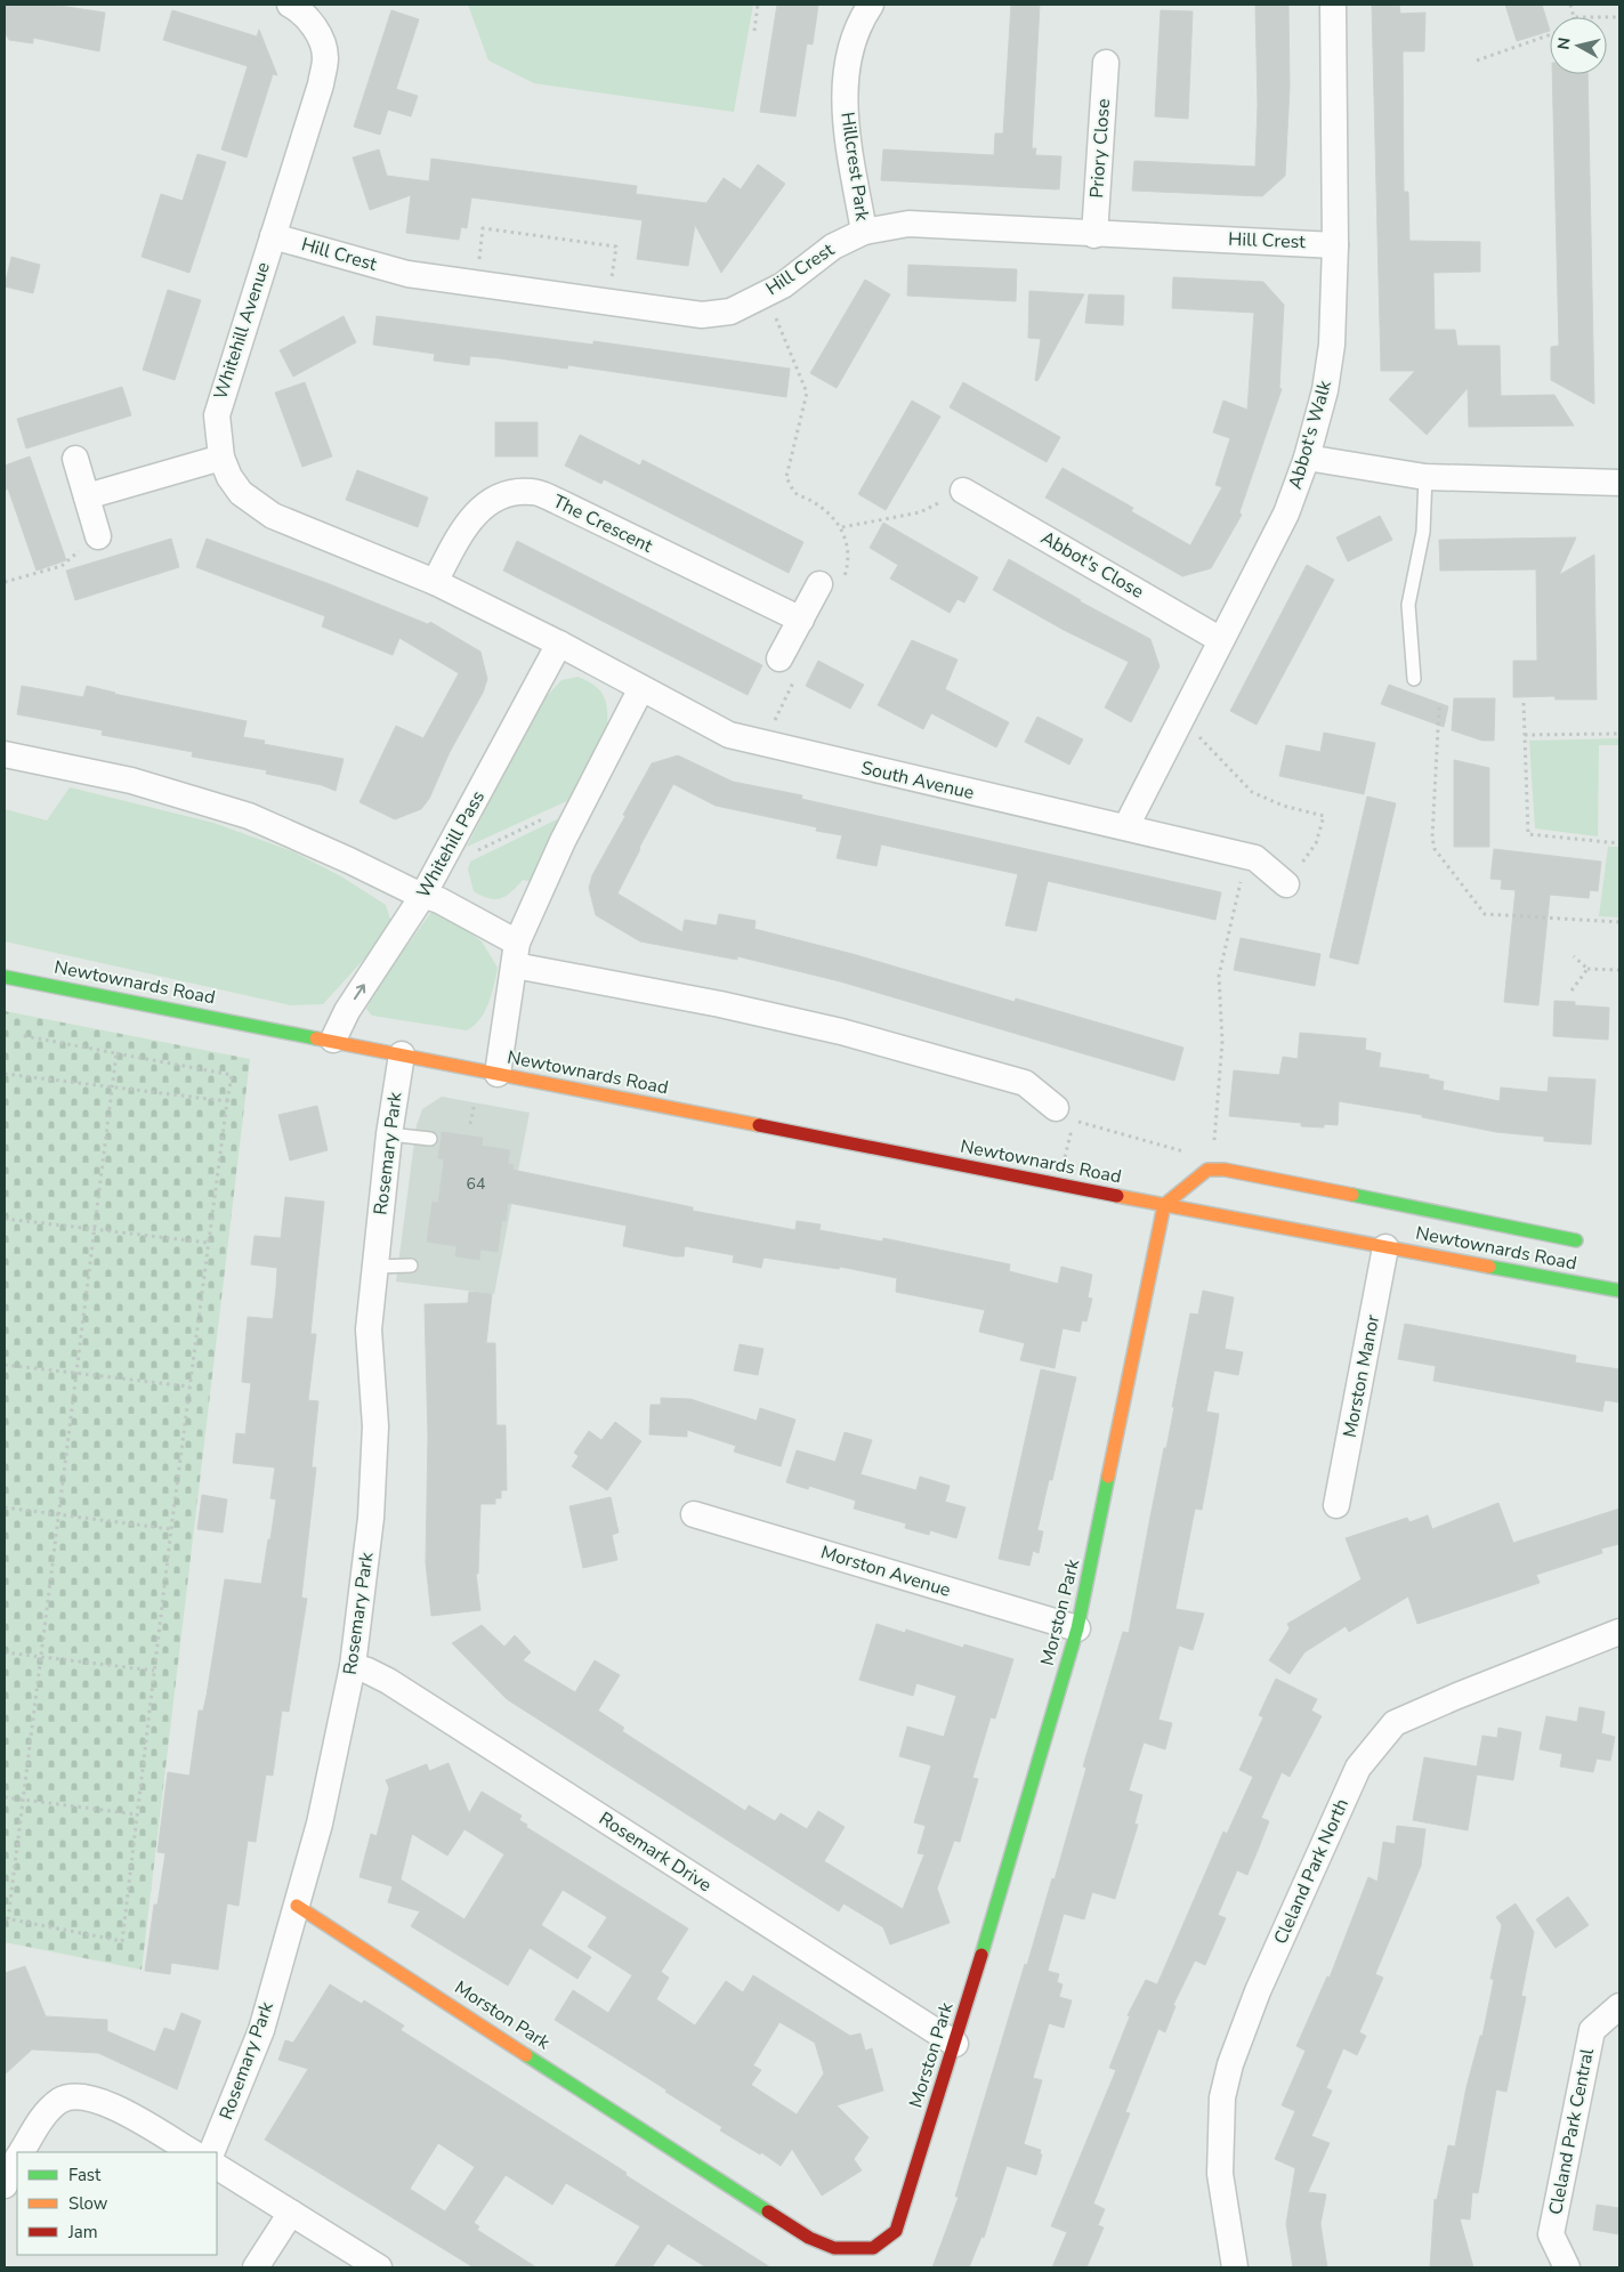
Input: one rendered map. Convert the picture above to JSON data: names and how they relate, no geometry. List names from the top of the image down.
{
  "streets": {
    "street": [
      "Priory Close",
      "Hillcrest Park",
      "Hill Crest",
      "Whitehill Avenue",
      "Abbot's Walk",
      "The Crescent",
      "Abbot's Close",
      "South Avenue",
      "Whitehill Pass",
      "Newtownards Road",
      "Rosemary Park",
      "Morston Manor",
      "Morston Avenue",
      "Morston Park",
      "Rosemark Drive",
      "Cleland Park North",
      "Cleland Park Central"
    ]
  },
  "crossings": [
    ["Priory Close", "Hill Crest"],
    ["Hillcrest Park", "Hill Crest"],
    ["Hill Crest", "Whitehill Avenue"],
    ["Hill Crest", "Abbot's Walk"],
    ["Whitehill Avenue", "The Crescent"],
    ["Whitehill Avenue", "South Avenue"],
    ["Whitehill Avenue", "Whitehill Pass"],
    ["Abbot's Walk", "Abbot's Close"],
    ["Abbot's Walk", "South Avenue"],
    ["South Avenue", "Whitehill Pass"],
    ["Whitehill Pass", "Newtownards Road"],
    ["Newtownards Road", "Rosemary Park"],
    ["Newtownards Road", "Morston Manor"],
    ["Newtownards Road", "Morston Park"],
    ["Rosemary Park", "Morston Park"],
    ["Rosemary Park", "Rosemark Drive"],
    ["Morston Avenue", "Morston Park"],
    ["Morston Park", "Rosemark Drive"]
  ],
  "house_numbers": ["64"],
  "legend": ["Fast", "Slow", "Jam"],
  "north": "left"
}
